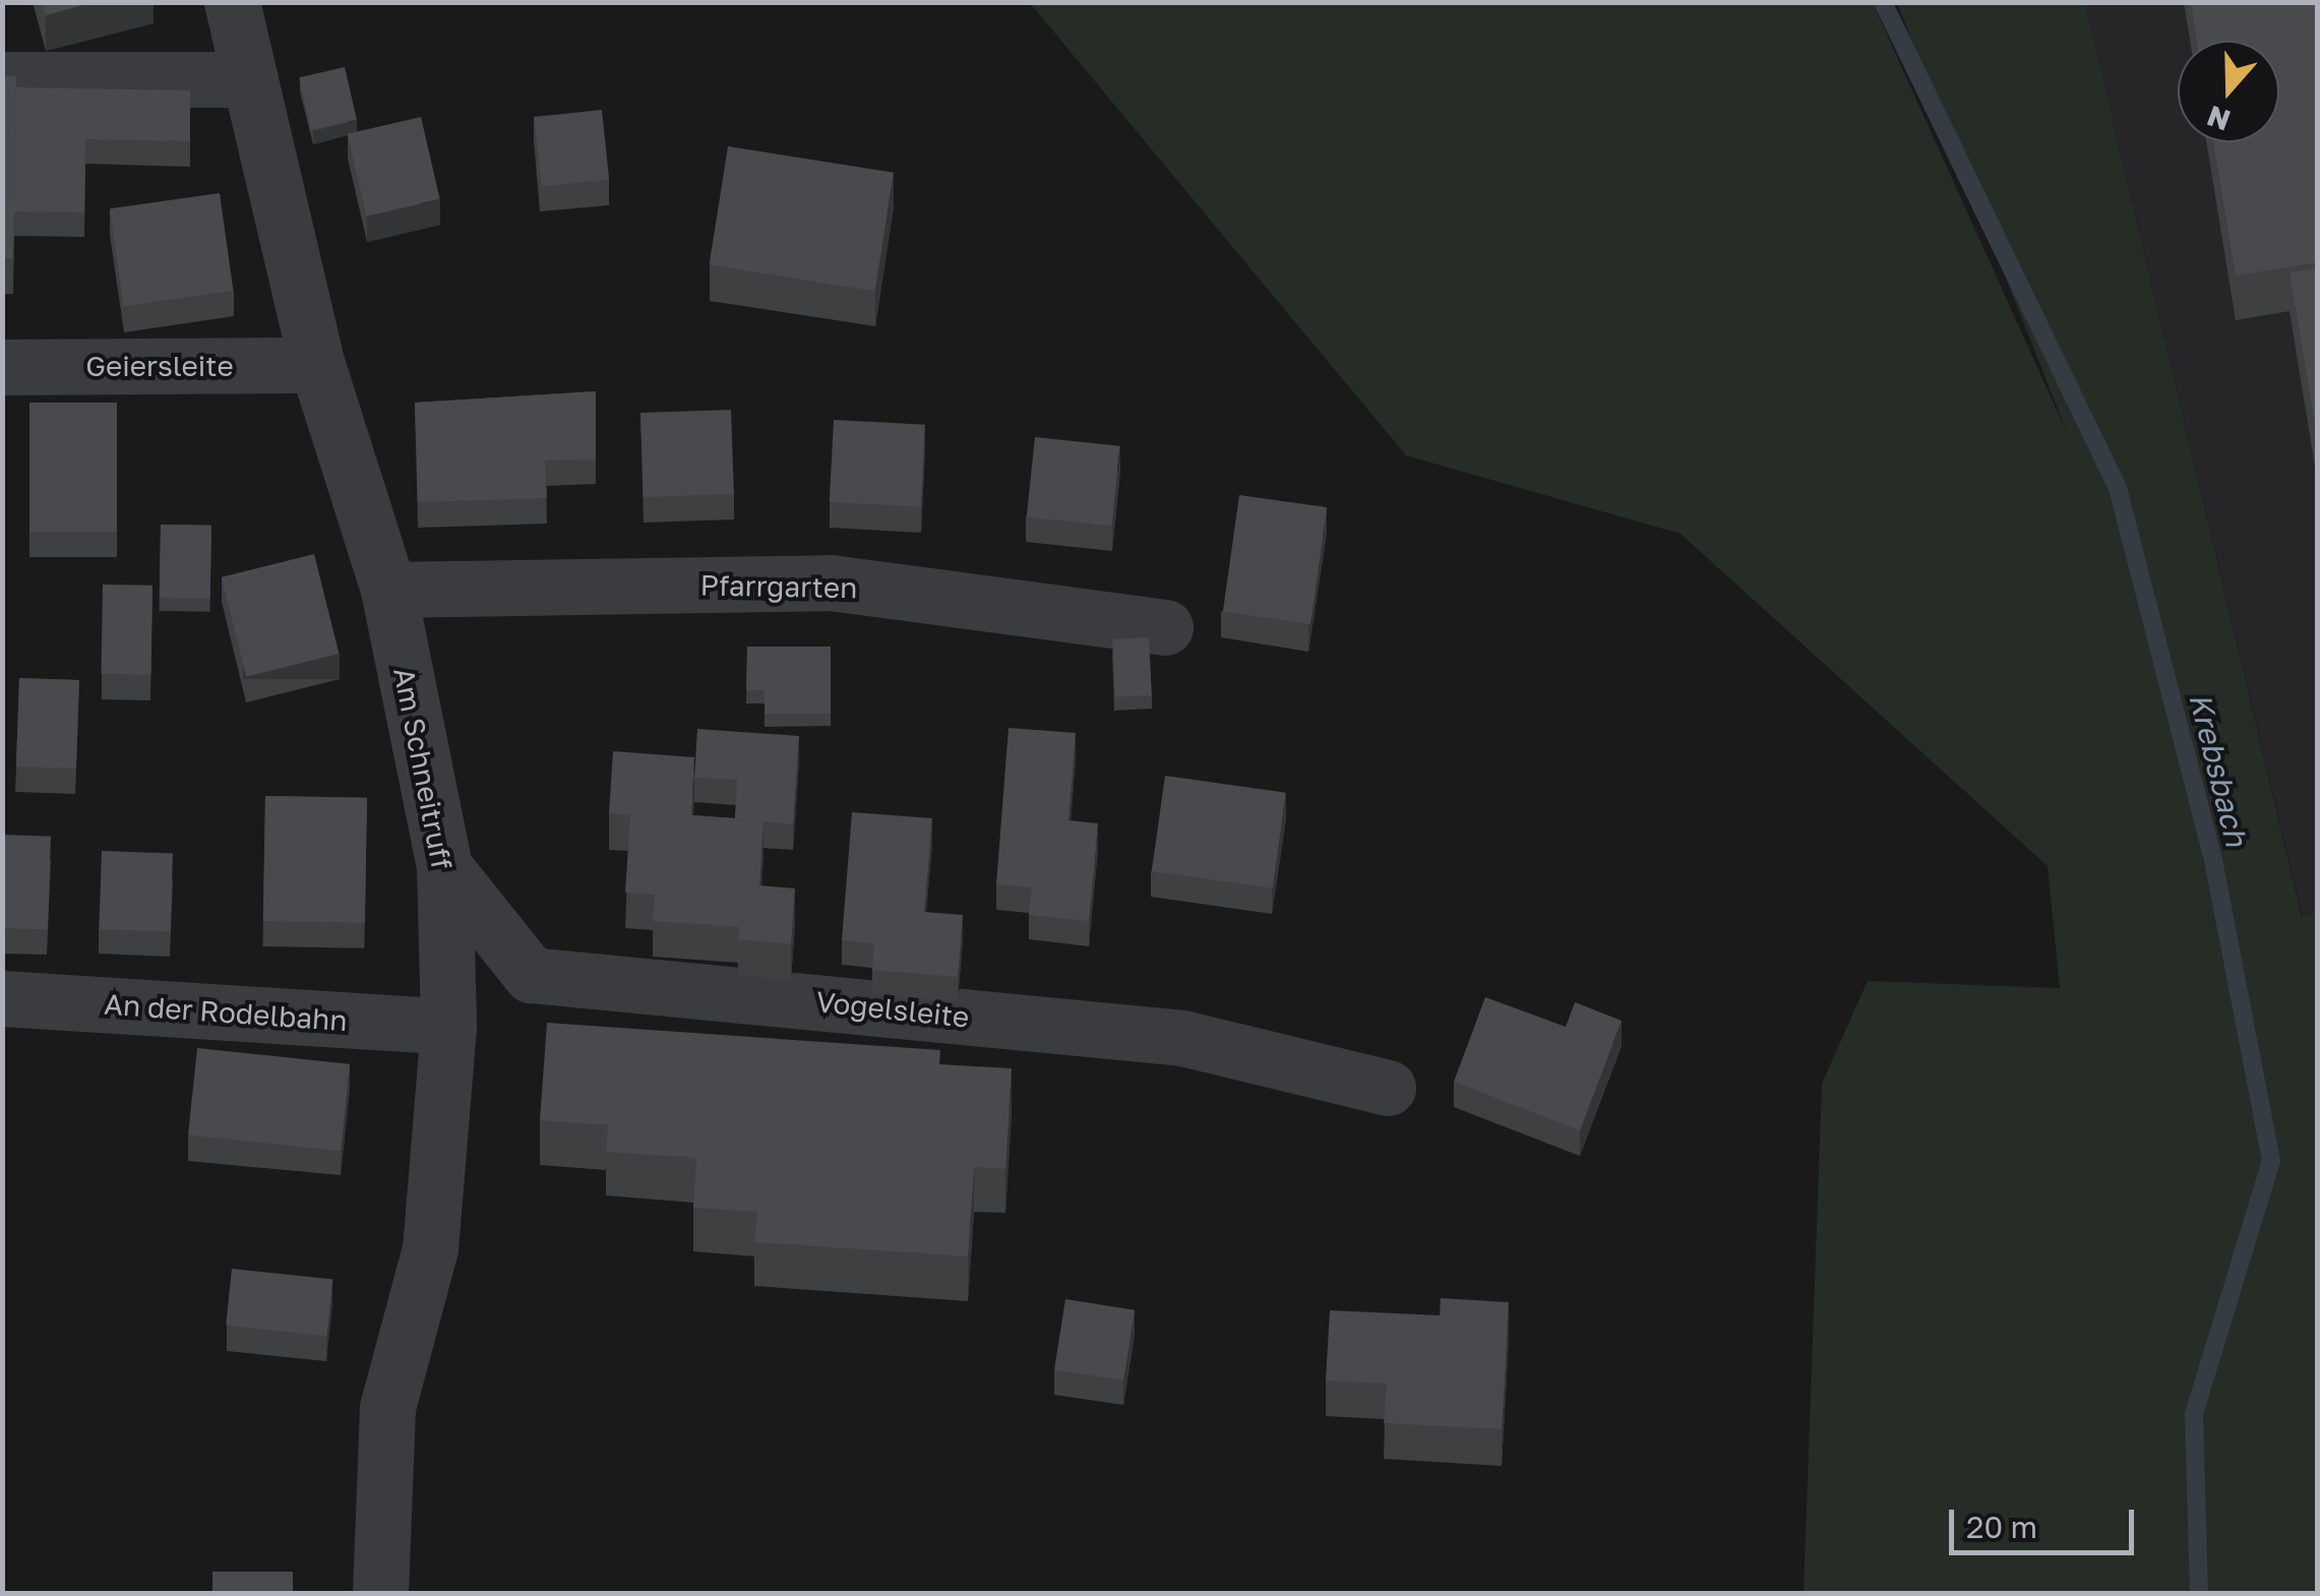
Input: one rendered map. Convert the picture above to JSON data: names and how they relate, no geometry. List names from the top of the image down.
{
  "streets": {
    "street": [
      "Geiersleite",
      "Pfarrgarten",
      "Am Schneitruff",
      "Vogelsleite",
      "An der Rodelbahn"
    ]
  },
  "crossings": [
    ["Geiersleite", "Am Schneitruff"],
    ["Pfarrgarten", "Am Schneitruff"],
    ["Am Schneitruff", "Vogelsleite"],
    ["Am Schneitruff", "An der Rodelbahn"]
  ],
  "water": ["Krebsbach"],
  "scale_bar": "20 m",
  "north": "bottom"
}
